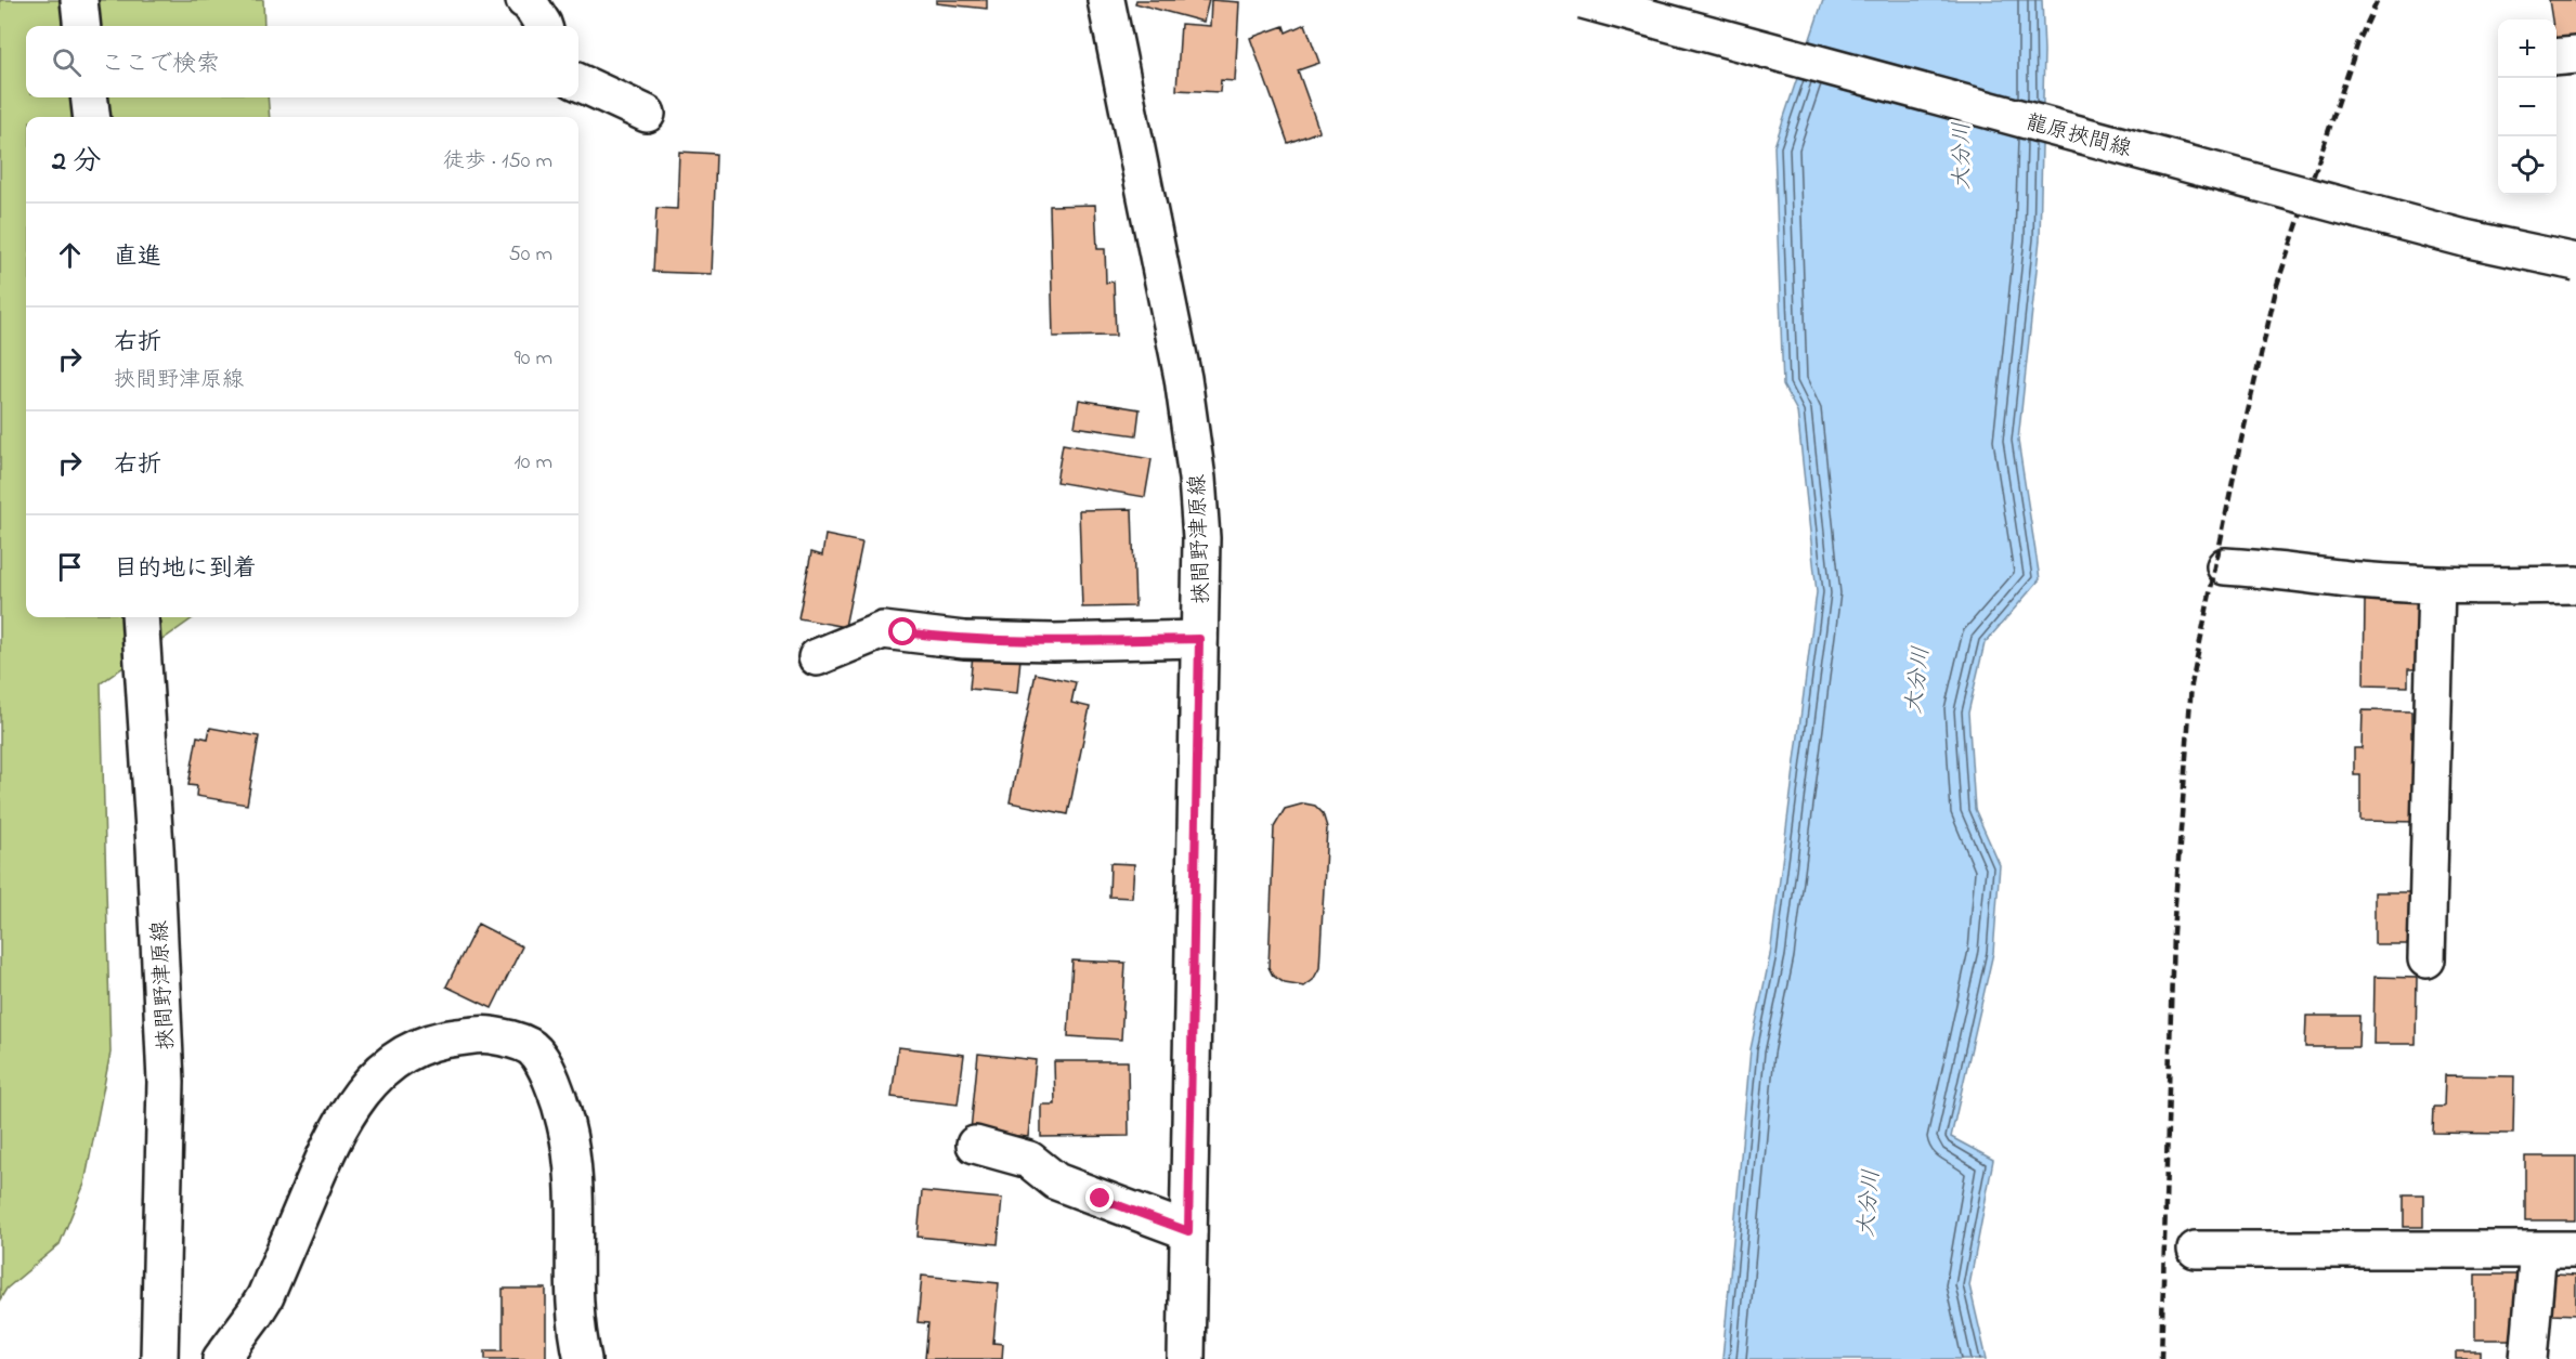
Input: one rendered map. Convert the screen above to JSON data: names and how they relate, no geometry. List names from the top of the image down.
{
  "streets": {
    "main road": ["龍原挾間線", "挾間野津原線"]
  },
  "water": ["大分川"],
  "page": {
    "map_buttons": ["+", "−"],
    "search": "ここで検索",
    "heading": ["2 分", "徒歩 · 150 m"],
    "list": [
      ["直進", "50 m"],
      ["右折", "挾間野津原線", "90 m"],
      ["右折", "10 m"],
      "目的地に到着"
    ]
  }
}
